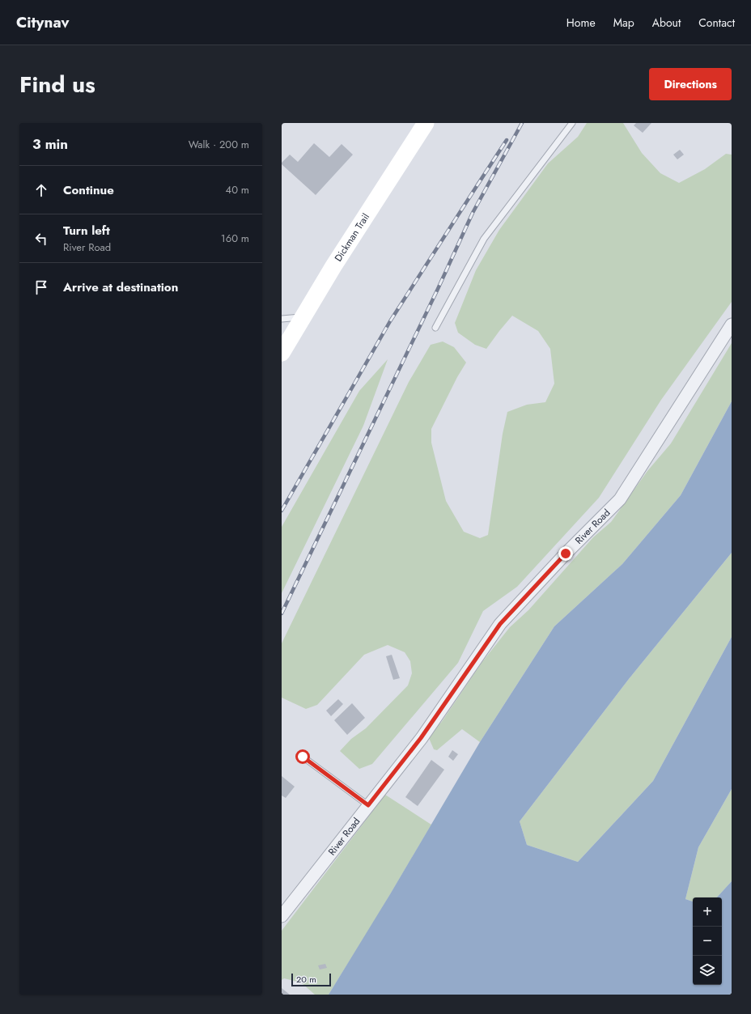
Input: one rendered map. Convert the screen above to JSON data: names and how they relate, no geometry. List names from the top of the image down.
{
  "streets": {
    "street": ["Dickman Trail", "River Road"]
  },
  "scale_bar": "20 m",
  "page": {
    "header": "Citynav",
    "nav": [
      "Home",
      "Map",
      "About",
      "Contact"
    ],
    "title": "Find us",
    "buttons": "Directions",
    "heading": ["3 min", "Walk · 200 m"],
    "list": [
      ["Continue", "40 m"],
      ["Turn left", "River Road", "160 m"],
      "Arrive at destination"
    ],
    "map_buttons": ["+", "−"],
    "scale": "20 m"
  }
}
